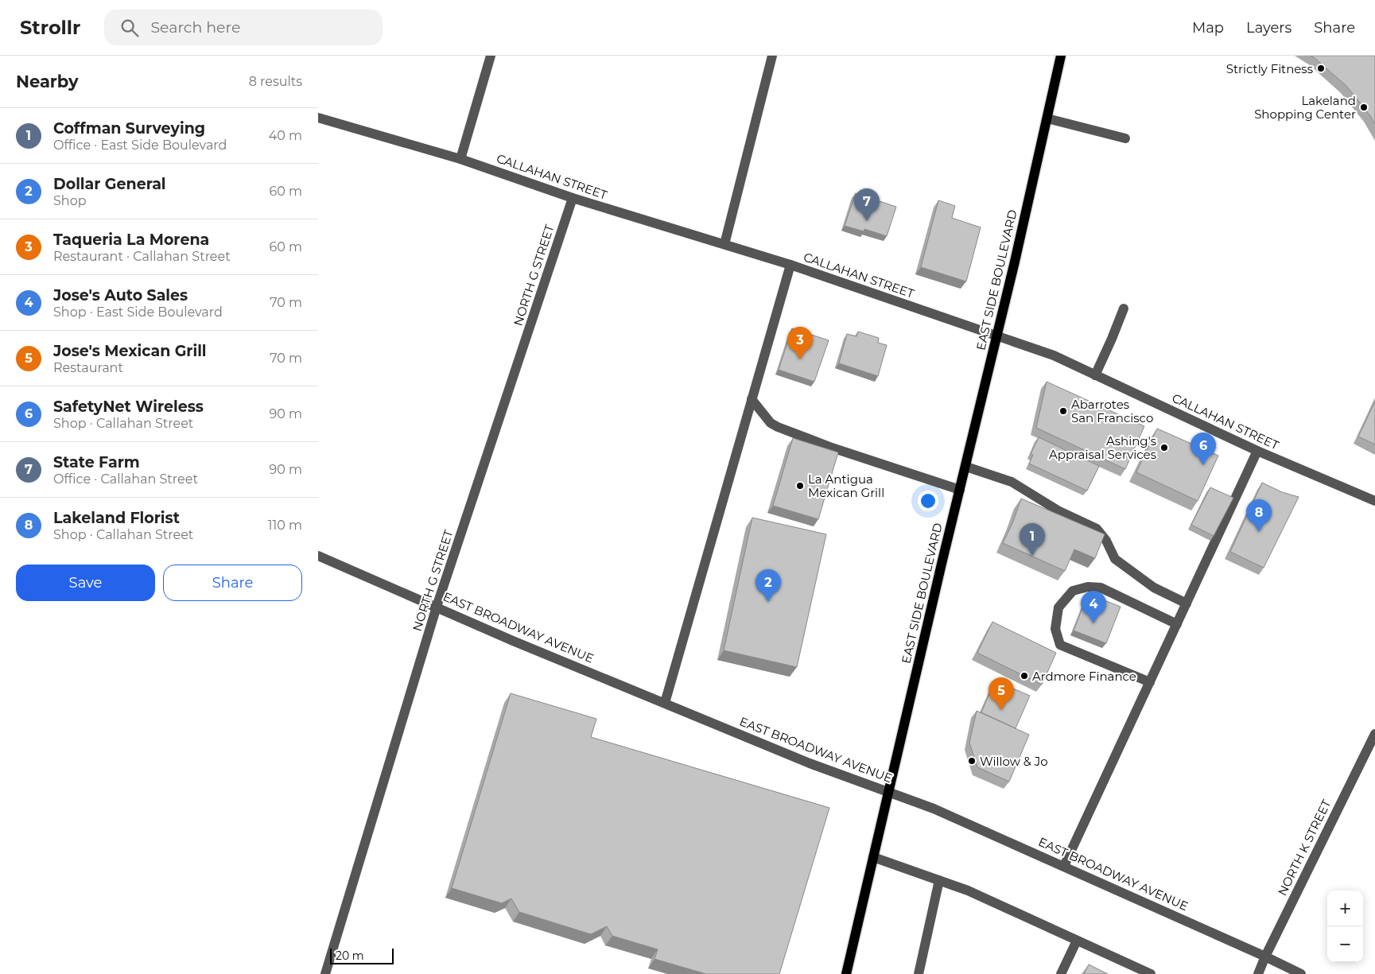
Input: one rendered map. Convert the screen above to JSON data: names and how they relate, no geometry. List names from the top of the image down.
{
  "streets": {
    "main road": ["EAST SIDE BOULEVARD"],
    "street": [
      "CALLAHAN STREET",
      "NORTH G STREET",
      "EAST BROADWAY AVENUE",
      "NORTH K STREET"
    ]
  },
  "crossings": [
    ["CALLAHAN STREET", "NORTH G STREET"],
    ["CALLAHAN STREET", "EAST SIDE BOULEVARD"],
    ["NORTH G STREET", "EAST BROADWAY AVENUE"],
    ["EAST SIDE BOULEVARD", "EAST BROADWAY AVENUE"],
    ["EAST BROADWAY AVENUE", "NORTH K STREET"]
  ],
  "places": [
    "Strictly Fitness",
    "Lakeland Shopping Center",
    "Abarrotes San Francisco",
    "Ashing's Appraisal Services",
    "La Antigua Mexican Grill",
    "Ardmore Finance",
    "Willow & Jo"
  ],
  "scale_bar": "20 m",
  "page": {
    "header": "Strollr",
    "search": "Search here",
    "nav": ["Map", "Layers", "Share"],
    "heading": ["Nearby", "8 results"],
    "list": [
      {
        "mark": "1",
        "name": "Coffman Surveying",
        "note": "Office · East Side Boulevard",
        "value": "40 m"
      },
      {
        "mark": "2",
        "name": "Dollar General",
        "note": "Shop",
        "value": "60 m"
      },
      {
        "mark": "3",
        "name": "Taqueria La Morena",
        "note": "Restaurant · Callahan Street",
        "value": "60 m"
      },
      {
        "mark": "4",
        "name": "Jose's Auto Sales",
        "note": "Shop · East Side Boulevard",
        "value": "70 m"
      },
      {
        "mark": "5",
        "name": "Jose's Mexican Grill",
        "note": "Restaurant",
        "value": "70 m"
      },
      {
        "mark": "6",
        "name": "SafetyNet Wireless",
        "note": "Shop · Callahan Street",
        "value": "90 m"
      },
      {
        "mark": "7",
        "name": "State Farm",
        "note": "Office · Callahan Street",
        "value": "90 m"
      },
      {
        "mark": "8",
        "name": "Lakeland Florist",
        "note": "Shop · Callahan Street",
        "value": "110 m"
      }
    ],
    "pins": [
      "7",
      "3",
      "6",
      "8",
      "1",
      "2",
      "4",
      "5"
    ],
    "buttons": ["Save", "Share"],
    "map_buttons": ["+", "−"],
    "scale": "20 m"
  }
}
